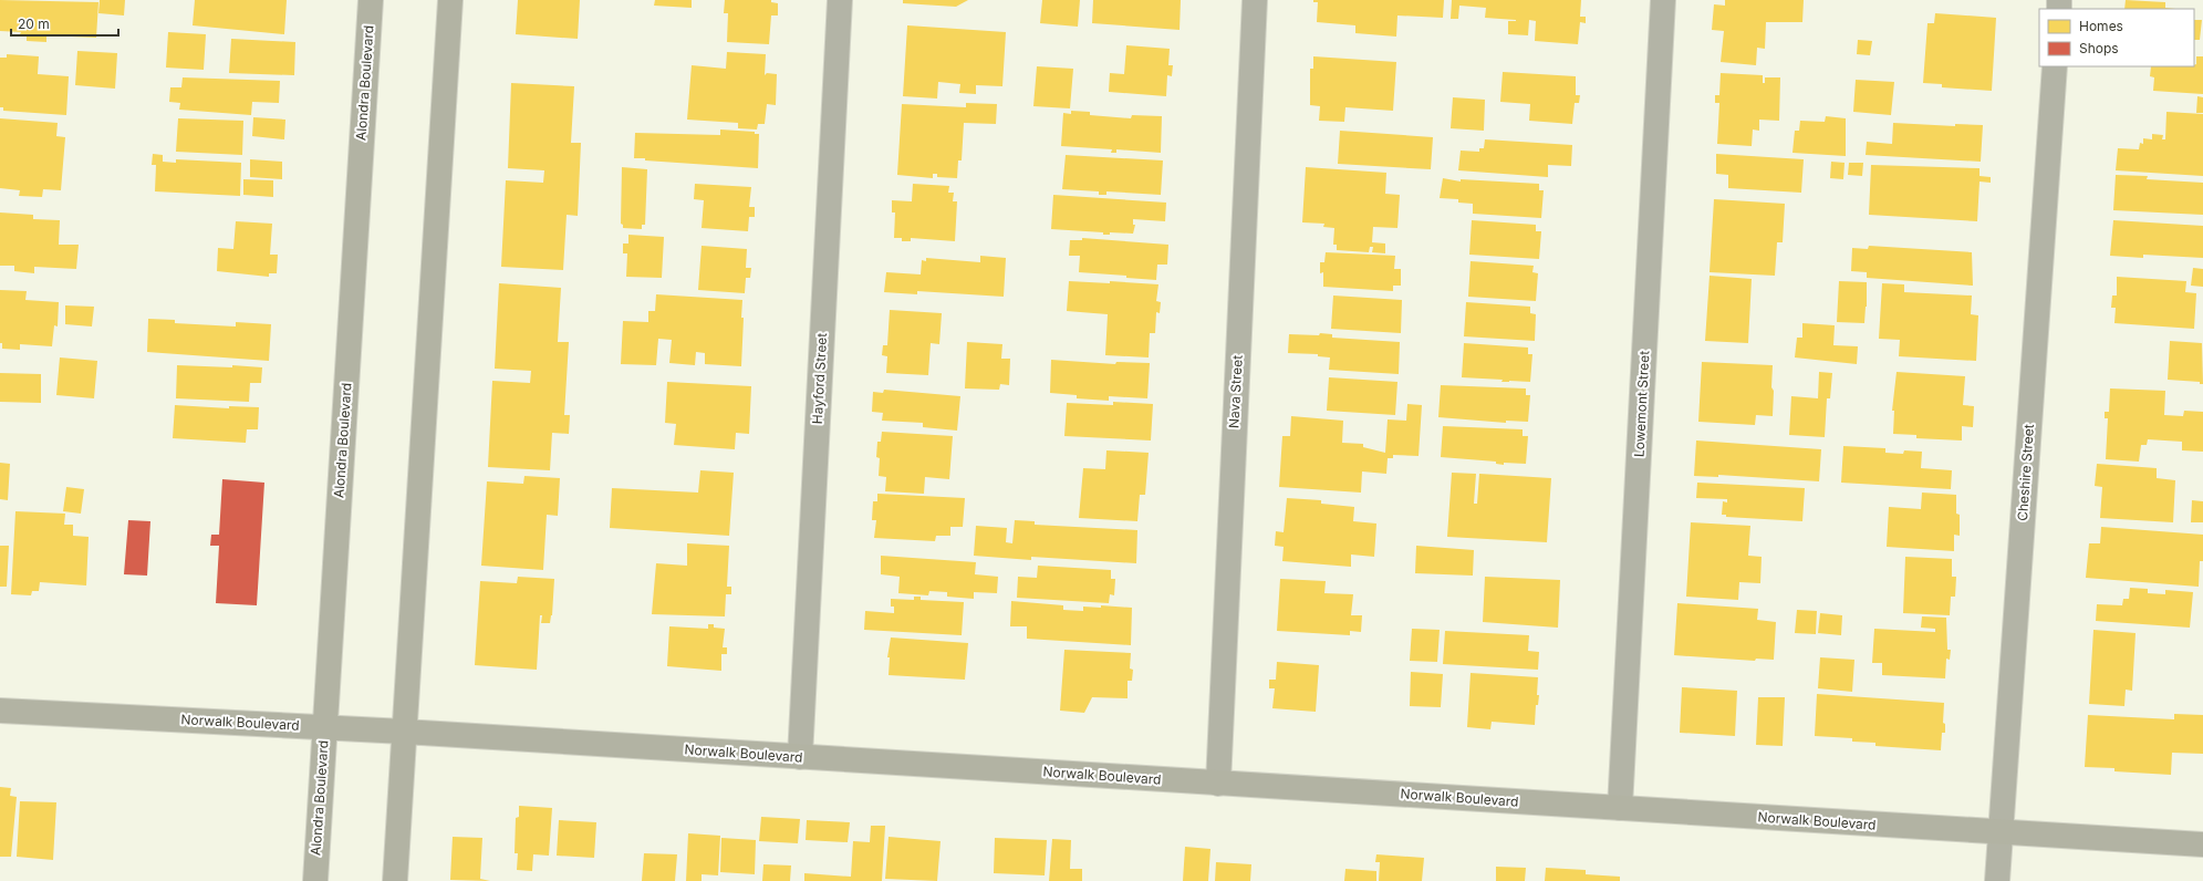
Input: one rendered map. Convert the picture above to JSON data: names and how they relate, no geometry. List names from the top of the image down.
{
  "streets": {
    "street": [
      "Alondra Boulevard",
      "Hayford Street",
      "Nava Street",
      "Lowemont Street",
      "Cheshire Street",
      "Norwalk Boulevard"
    ]
  },
  "crossings": [
    ["Alondra Boulevard", "Norwalk Boulevard"],
    ["Hayford Street", "Norwalk Boulevard"],
    ["Nava Street", "Norwalk Boulevard"],
    ["Lowemont Street", "Norwalk Boulevard"],
    ["Cheshire Street", "Norwalk Boulevard"]
  ],
  "legend": ["Homes", "Shops"],
  "scale_bar": "20 m"
}
